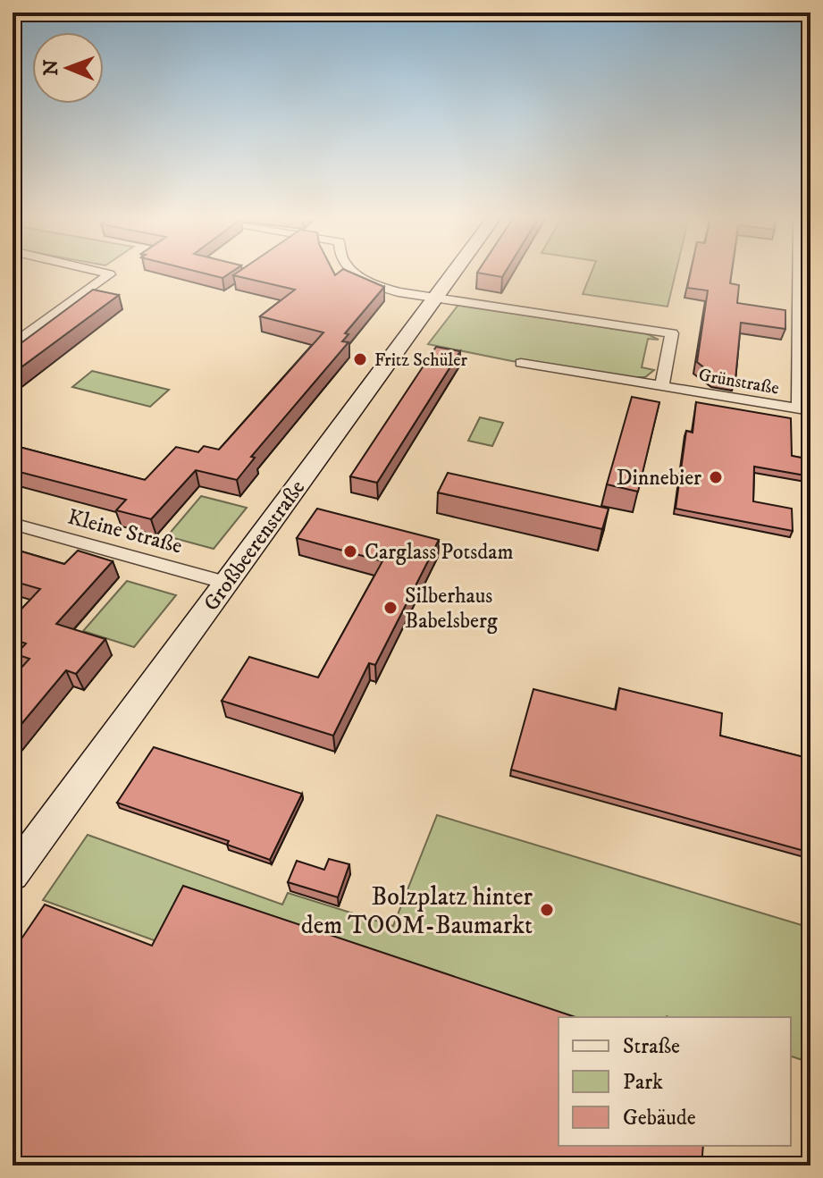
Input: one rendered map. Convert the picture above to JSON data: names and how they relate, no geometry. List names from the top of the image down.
{
  "streets": {
    "street": ["Grünstraße", "Kleine Straße", "Großbeerenstraße"]
  },
  "crossings": [
    ["Kleine Straße", "Großbeerenstraße"]
  ],
  "places": [
    "Fritz Schüler",
    "Dinnebier",
    "Carglass Potsdam",
    "Silberhaus Babelsberg",
    "Bolzplatz hinter dem TOOM-Baumarkt"
  ],
  "legend": ["Straße", "Park", "Gebäude"],
  "north": "left"
}
